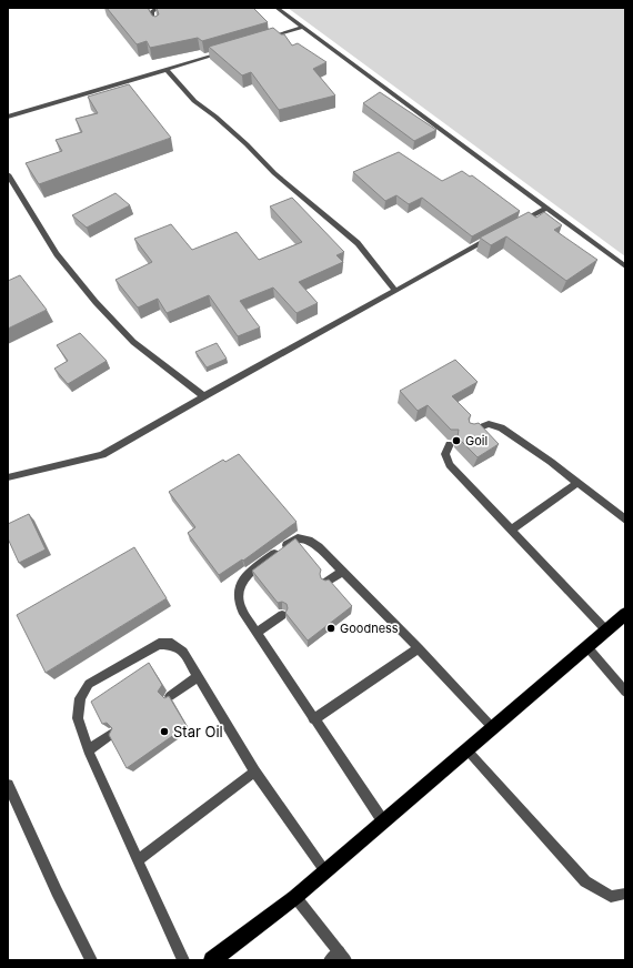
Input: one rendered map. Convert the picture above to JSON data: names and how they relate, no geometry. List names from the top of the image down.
{
  "places": ["Goil", "Goodness", "Star Oil"]
}
